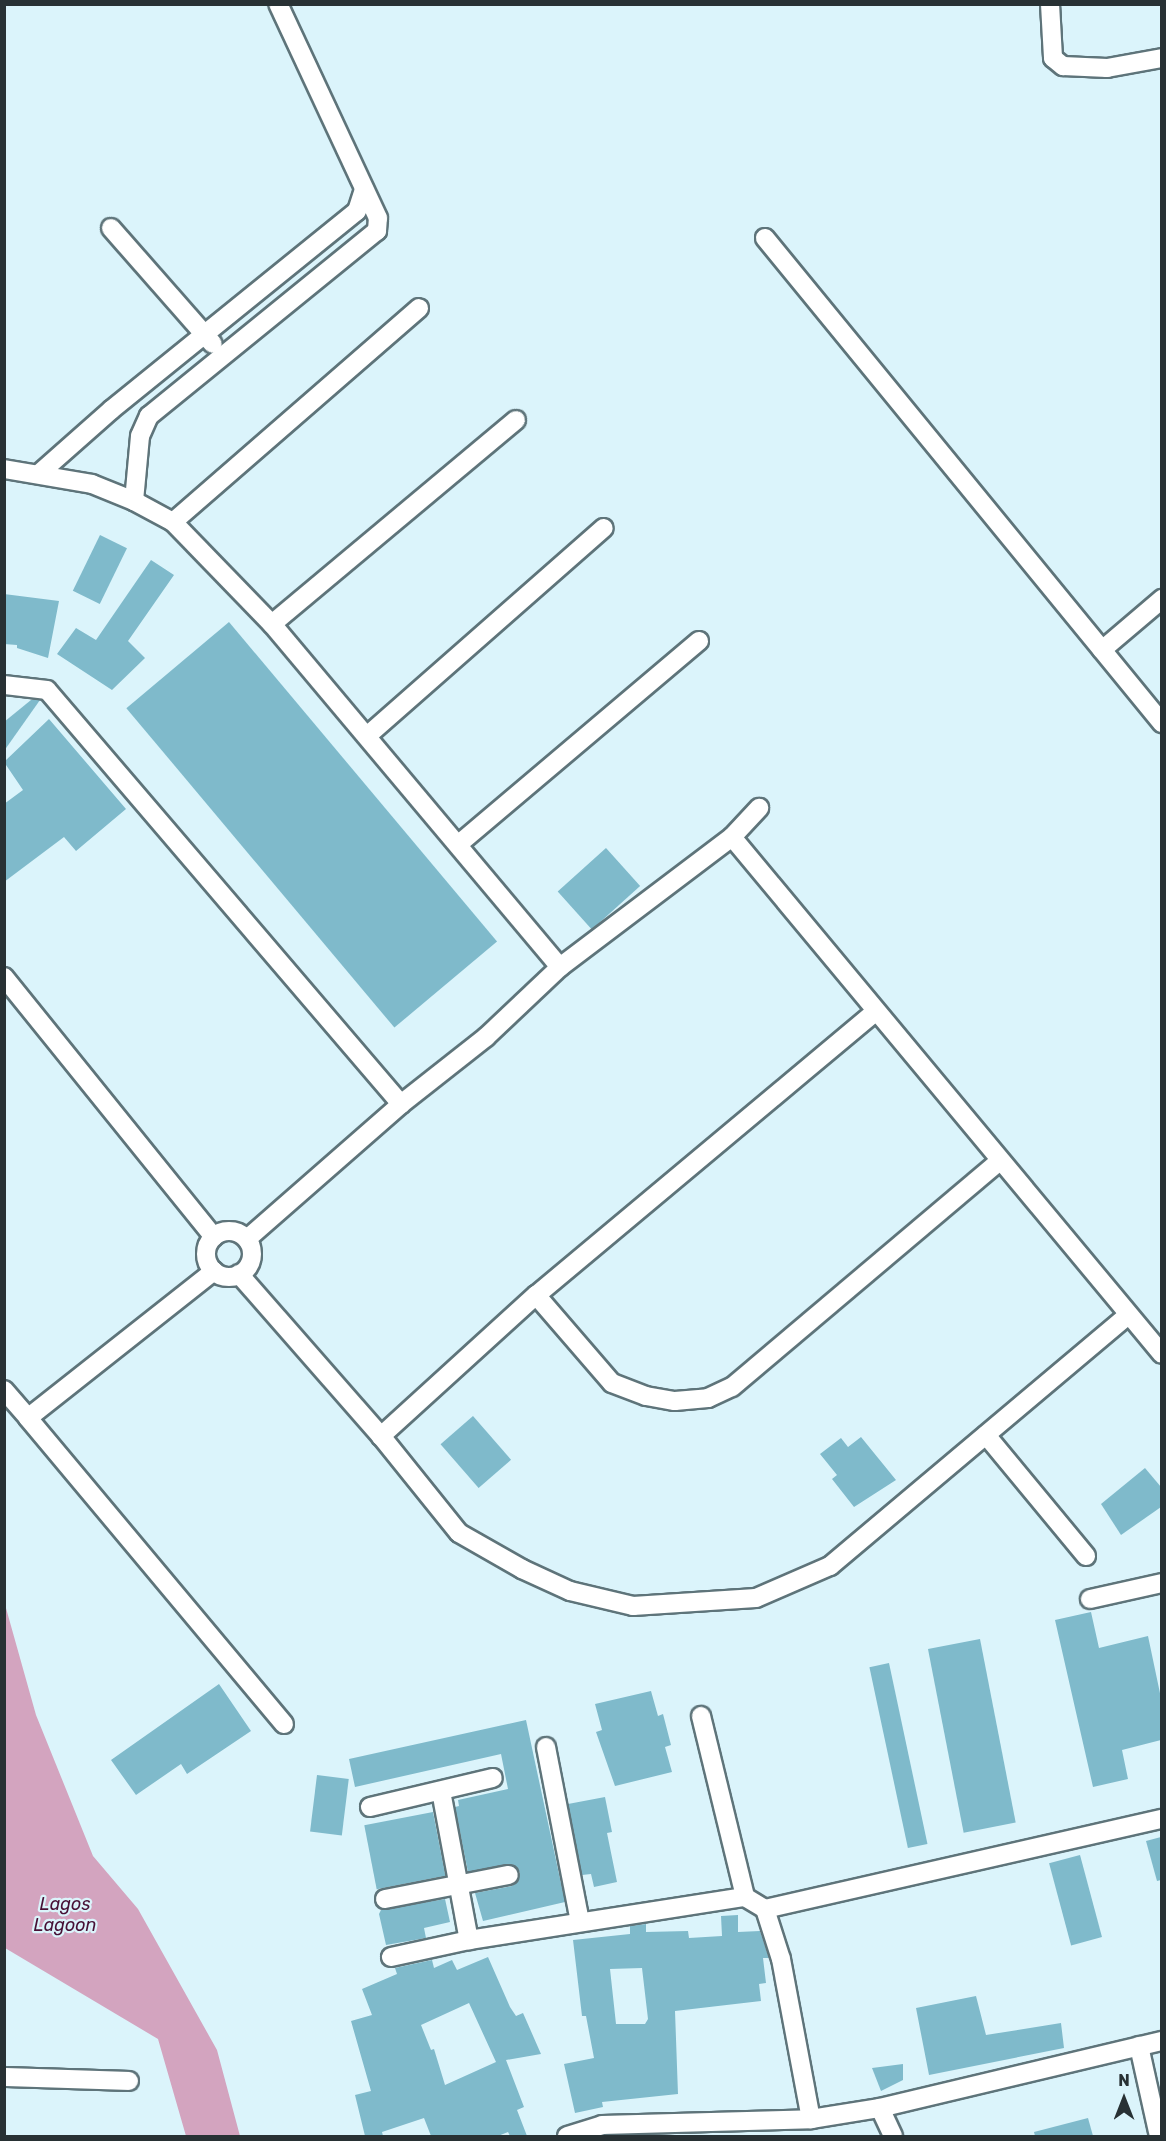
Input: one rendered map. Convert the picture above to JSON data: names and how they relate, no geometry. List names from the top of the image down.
{
  "water": ["Lagos Lagoon"],
  "north": "top"
}
